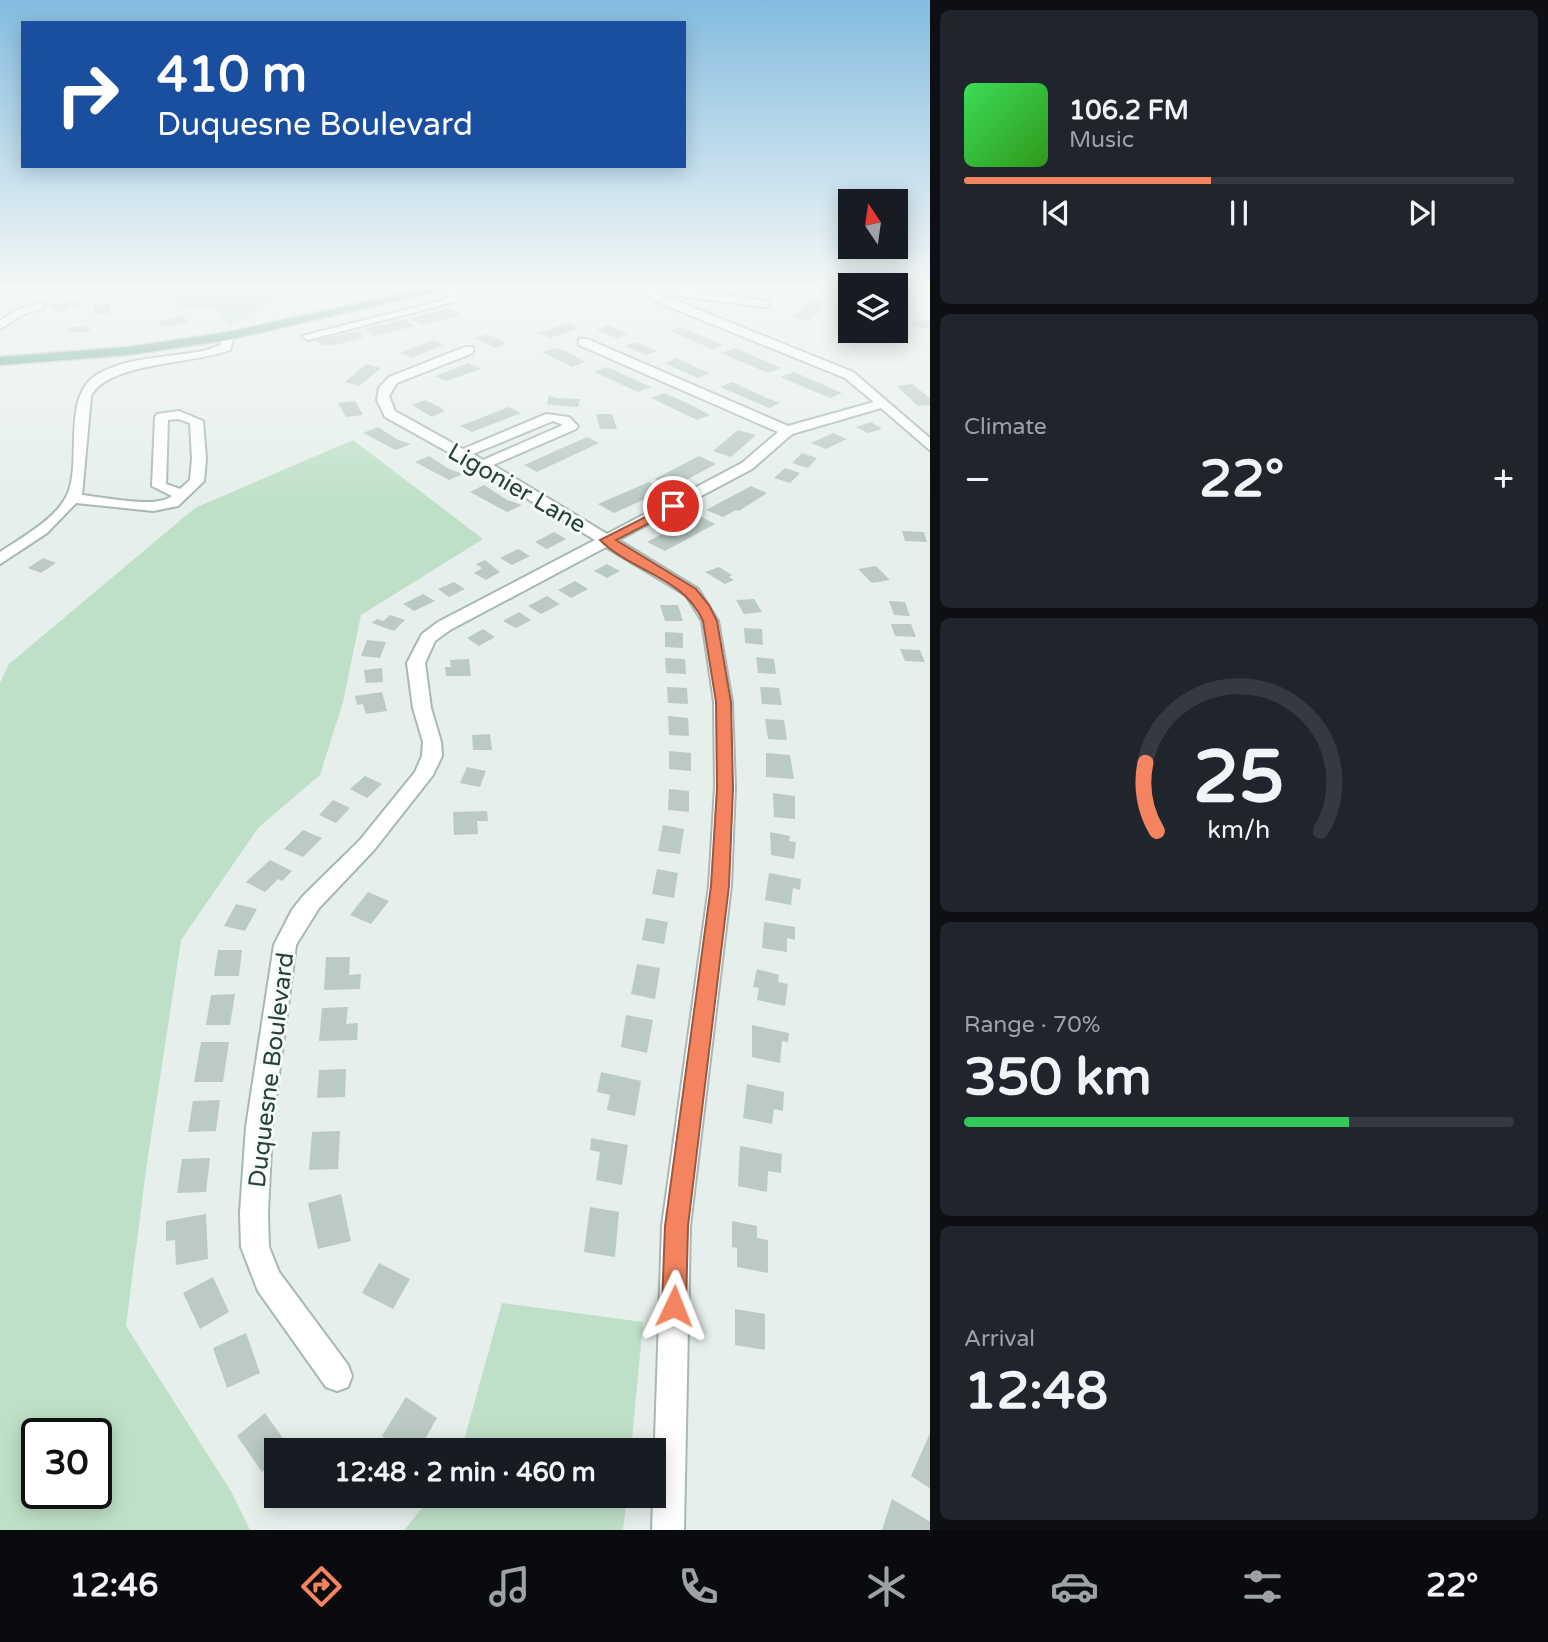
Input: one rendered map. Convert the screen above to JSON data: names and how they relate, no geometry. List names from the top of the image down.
{
  "streets": {
    "street": ["Ligonier Lane", "Duquesne Boulevard"]
  },
  "crossings": [
    ["Ligonier Lane", "Duquesne Boulevard"]
  ],
  "north": "top",
  "page": {
    "turn": ["410 m", "Duquesne Boulevard"],
    "song": ["106.2 FM", "Music"],
    "tile": [
      "Climate",
      ["Range · 70%", "350 km"],
      ["Arrival", "12:48"]
    ],
    "heat": ["−", "22°", "+"],
    "limit": "30",
    "trip": "12:48 · 2 min · 460 m",
    "tabs": ["12:46", "22°"],
    "gauge": ["25", "km/h"]
  }
}
